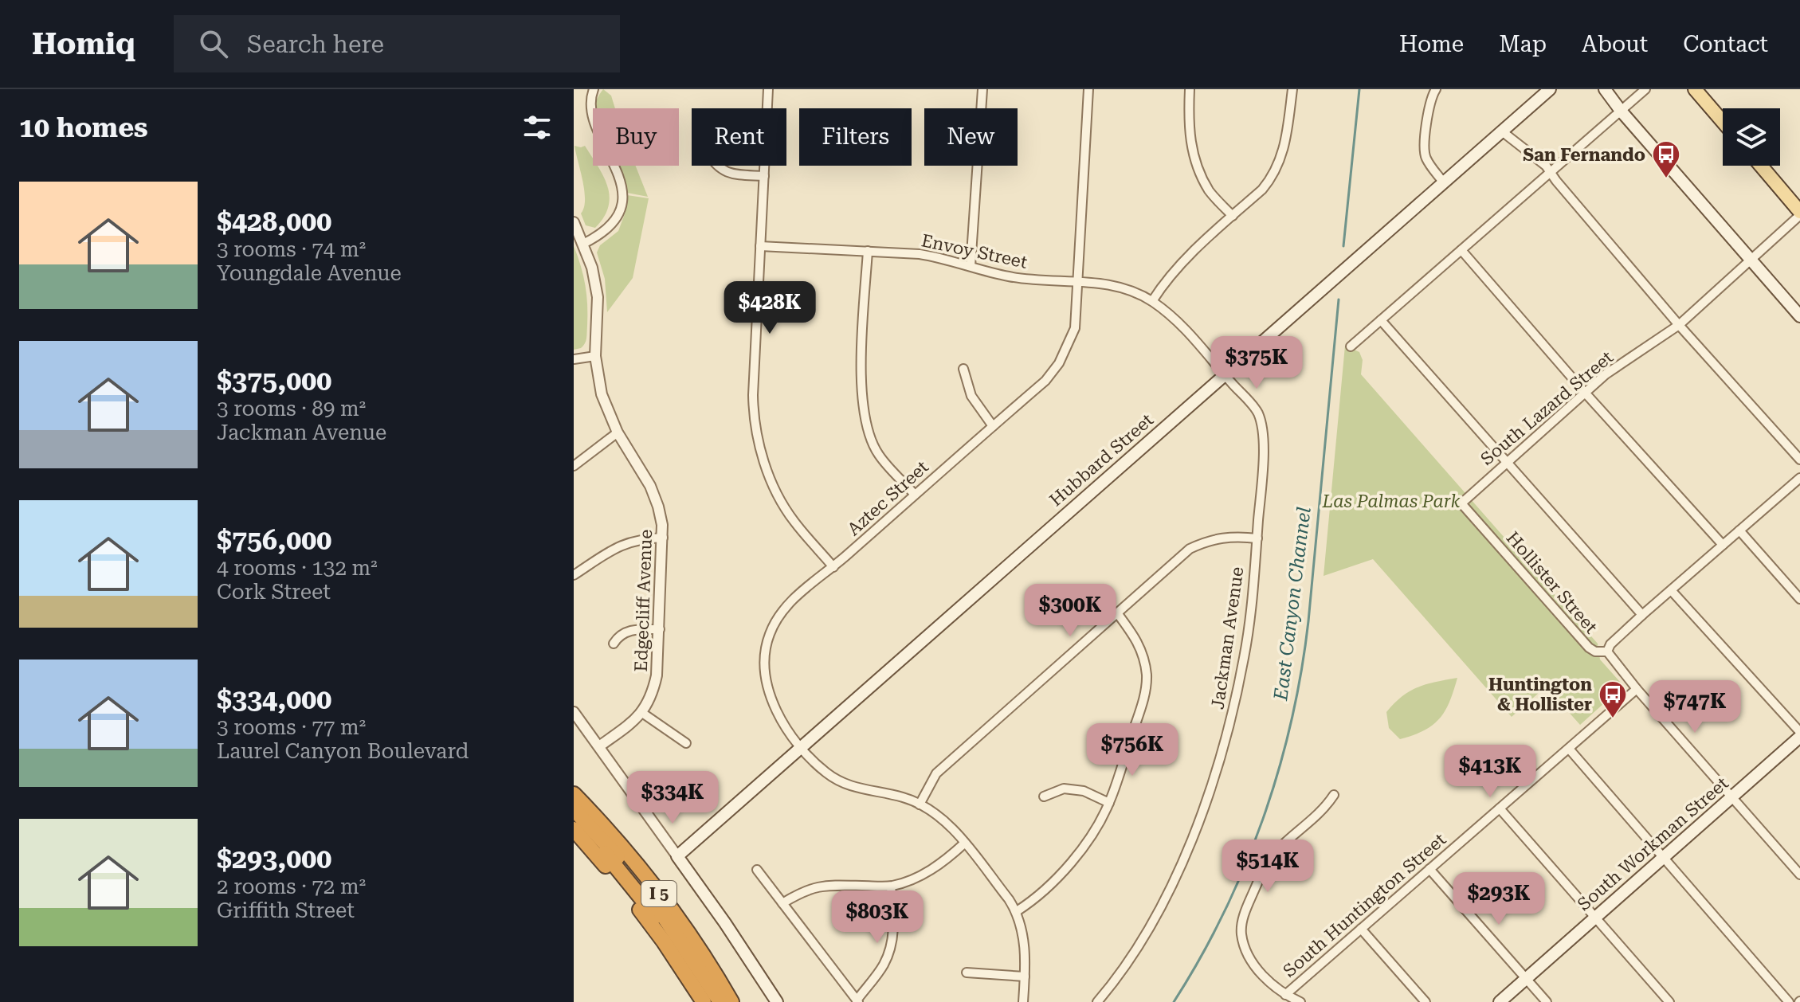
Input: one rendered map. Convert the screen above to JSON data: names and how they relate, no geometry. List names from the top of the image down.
{
  "streets": {
    "highway": ["I 5"],
    "main road": ["Hubbard Street", "South Workman Street"],
    "street": [
      "Envoy Street",
      "South Lazard Street",
      "Aztec Street",
      "Hollister Street",
      "Edgecliff Avenue",
      "Jackman Avenue",
      "South Huntington Street"
    ]
  },
  "crossings": [
    ["Envoy Street", "Hubbard Street"],
    ["Envoy Street", "Aztec Street"],
    ["Envoy Street", "Jackman Avenue"],
    ["South Lazard Street", "Hollister Street"],
    ["Hubbard Street", "Aztec Street"],
    ["Hubbard Street", "Jackman Avenue"],
    ["Hollister Street", "South Workman Street"],
    ["Hollister Street", "South Huntington Street"]
  ],
  "water": ["East Canyon Channel"],
  "parks": ["Las Palmas Park"],
  "places": {
    "bus stop": ["San Fernando", "Huntington & Hollister"]
  },
  "page": {
    "header": "Homiq",
    "search": "Search here",
    "nav": [
      "Home",
      "Map",
      "About",
      "Contact"
    ],
    "heading": "10 homes",
    "chip": [
      "Buy",
      "Rent",
      "Filters",
      "New"
    ],
    "list": [
      {
        "name": "$428,000",
        "note": "3 rooms · 74 m² · Youngdale Avenue"
      },
      {
        "name": "$375,000",
        "note": "3 rooms · 89 m² · Jackman Avenue"
      },
      {
        "name": "$756,000",
        "note": "4 rooms · 132 m² · Cork Street"
      },
      {
        "name": "$334,000",
        "note": "3 rooms · 77 m² · Laurel Canyon Boulevard"
      },
      {
        "name": "$293,000",
        "note": "2 rooms · 72 m² · Griffith Street"
      }
    ],
    "price": [
      "$428K",
      "$375K",
      "$300K",
      "$747K",
      "$756K",
      "$413K",
      "$334K",
      "$514K",
      "$293K",
      "$803K"
    ]
  }
}
